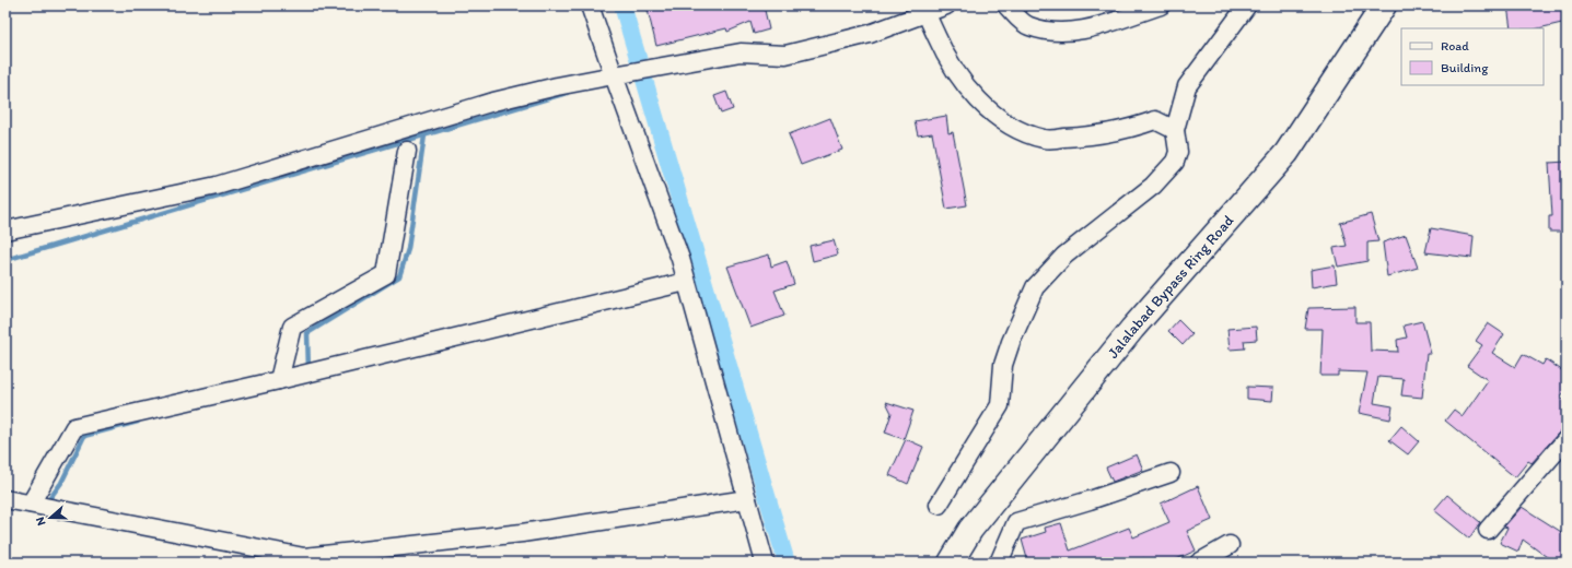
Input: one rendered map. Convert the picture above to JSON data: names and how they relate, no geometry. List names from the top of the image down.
{
  "streets": {
    "highway": ["Jalalabad Bypass Ring Road"]
  },
  "legend": ["Road", "Building"],
  "north": "left"
}
